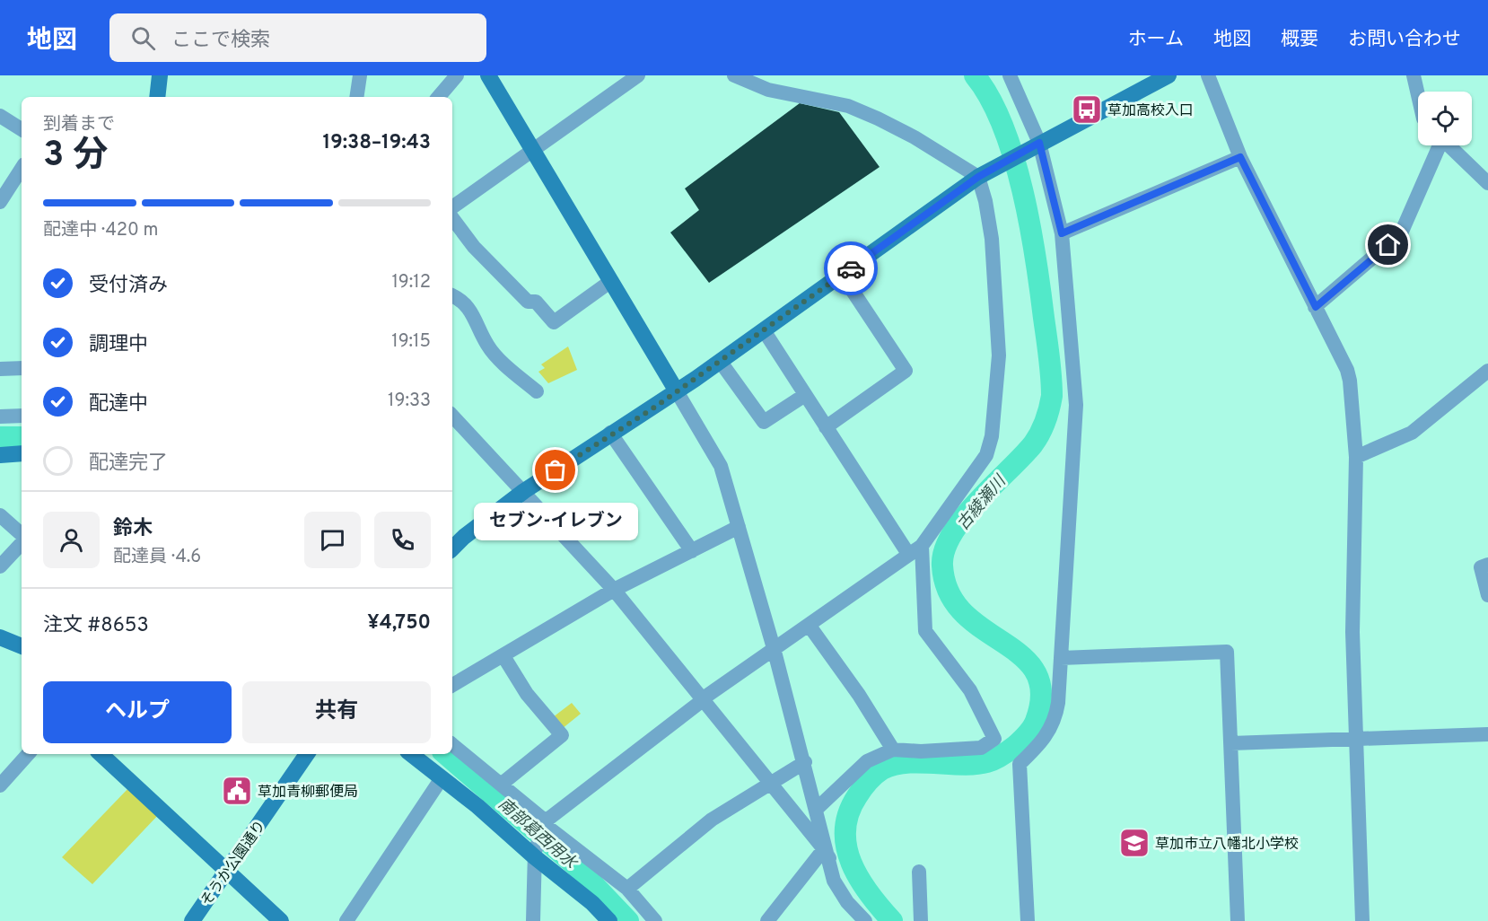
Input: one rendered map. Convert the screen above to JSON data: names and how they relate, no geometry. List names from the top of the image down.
{
  "streets": {
    "street": ["そうか公園通り"]
  },
  "water": ["古綾瀬川", "南部葛西用水"],
  "places": {
    "bus stop": ["草加高校入口"],
    "other": ["セブン-イレブン"],
    "public building": ["草加青柳郵便局"],
    "school or university": ["草加市立八幡北小学校"]
  },
  "page": {
    "header": "地図",
    "search": "ここで検索",
    "nav": [
      "ホーム",
      "地図",
      "概要",
      "お問い合わせ"
    ],
    "heading": ["3 分", "到着まで", "19:38–19:43"],
    "panel": [
      "鈴木",
      "配達員 · 4.6",
      "注文 #8653",
      "¥4,750"
    ],
    "bar": "配達中 · 420 m",
    "list": [
      ["受付済み", "19:12"],
      ["調理中", "19:15"],
      ["配達中", "19:33"],
      "配達完了"
    ],
    "bubble": "セブン-イレブン",
    "buttons": ["ヘルプ", "共有"]
  }
}
